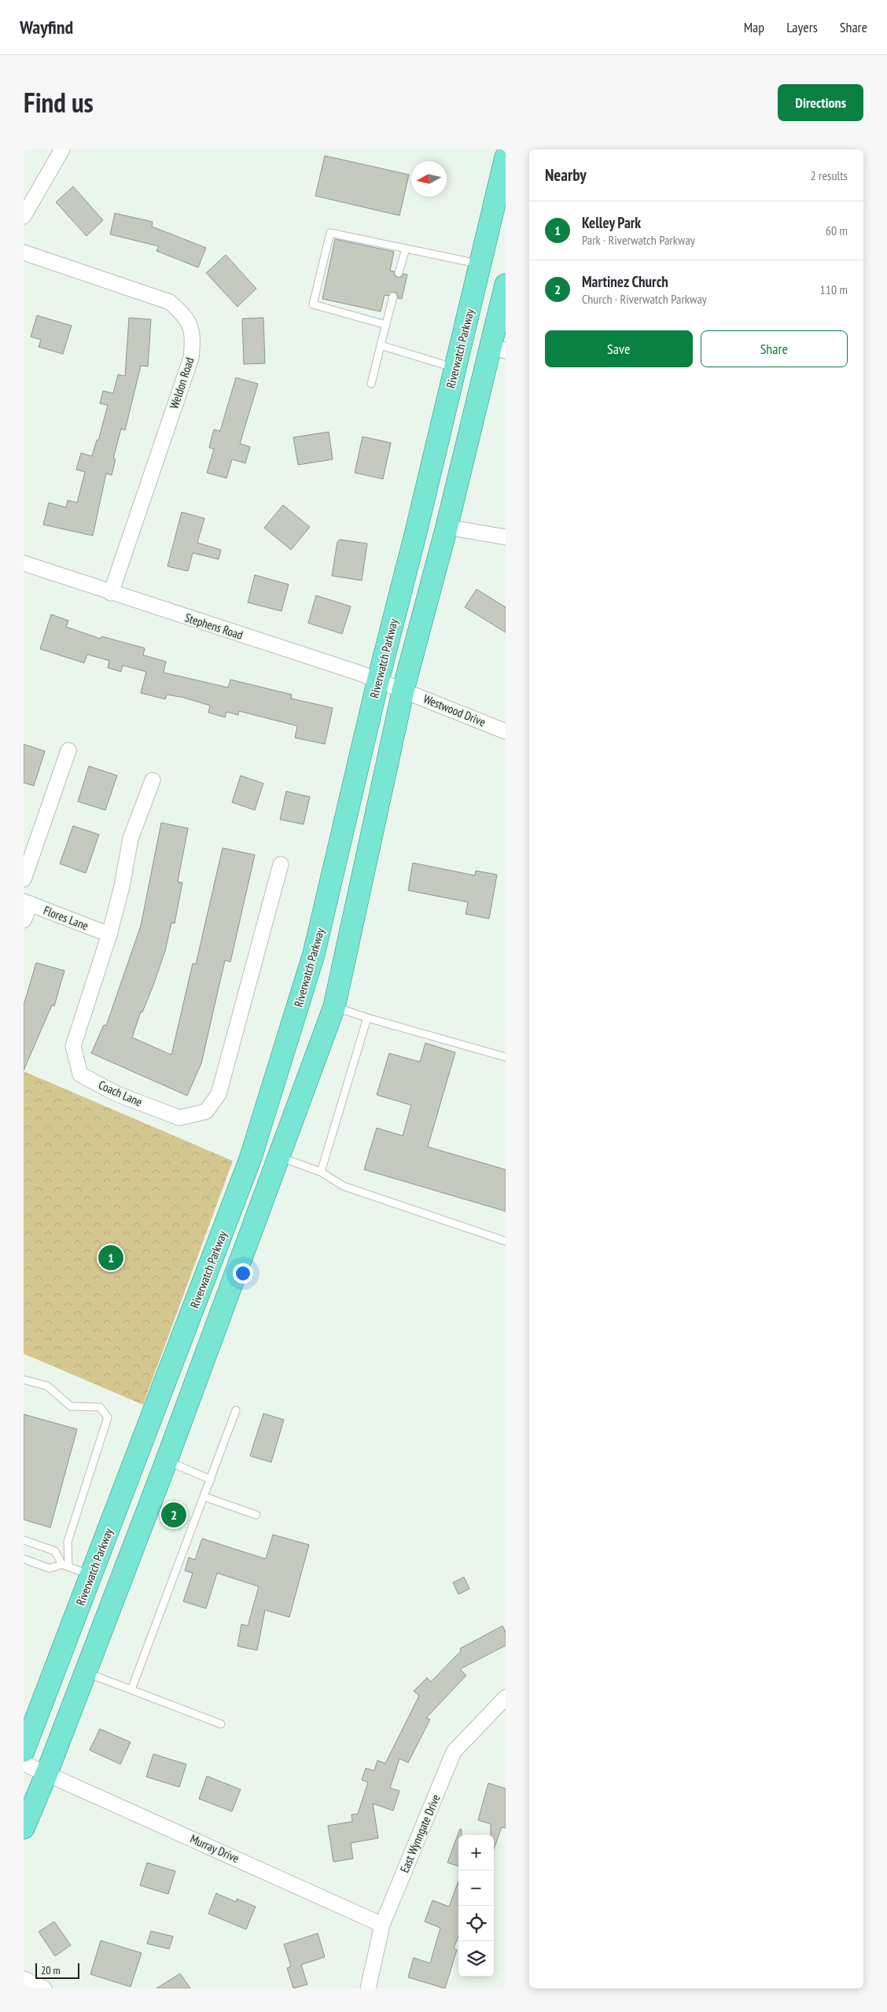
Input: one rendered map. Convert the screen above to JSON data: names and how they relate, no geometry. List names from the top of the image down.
{
  "streets": {
    "main road": ["Riverwatch Parkway"],
    "street": [
      "Weldon Road",
      "Stephens Road",
      "Westwood Drive",
      "Flores Lane",
      "Coach Lane",
      "East Wynngate Drive",
      "Murray Drive"
    ]
  },
  "crossings": [
    ["Riverwatch Parkway", "Stephens Road"],
    ["Weldon Road", "Stephens Road"],
    ["Stephens Road", "Westwood Drive"],
    ["Flores Lane", "Coach Lane"],
    ["East Wynngate Drive", "Murray Drive"]
  ],
  "scale_bar": "20 m",
  "north": "left",
  "page": {
    "header": "Wayfind",
    "nav": ["Map", "Layers", "Share"],
    "title": "Find us",
    "buttons": [
      "Directions",
      ["Save", "Share"]
    ],
    "heading": ["Nearby", "2 results"],
    "list": [
      {
        "mark": "1",
        "name": "Kelley Park",
        "note": "Park · Riverwatch Parkway",
        "value": "60 m"
      },
      {
        "mark": "2",
        "name": "Martinez Church",
        "note": "Church · Riverwatch Parkway",
        "value": "110 m"
      }
    ],
    "pins": ["1", "2"],
    "map_buttons": ["+", "−"],
    "scale": "20 m"
  }
}
